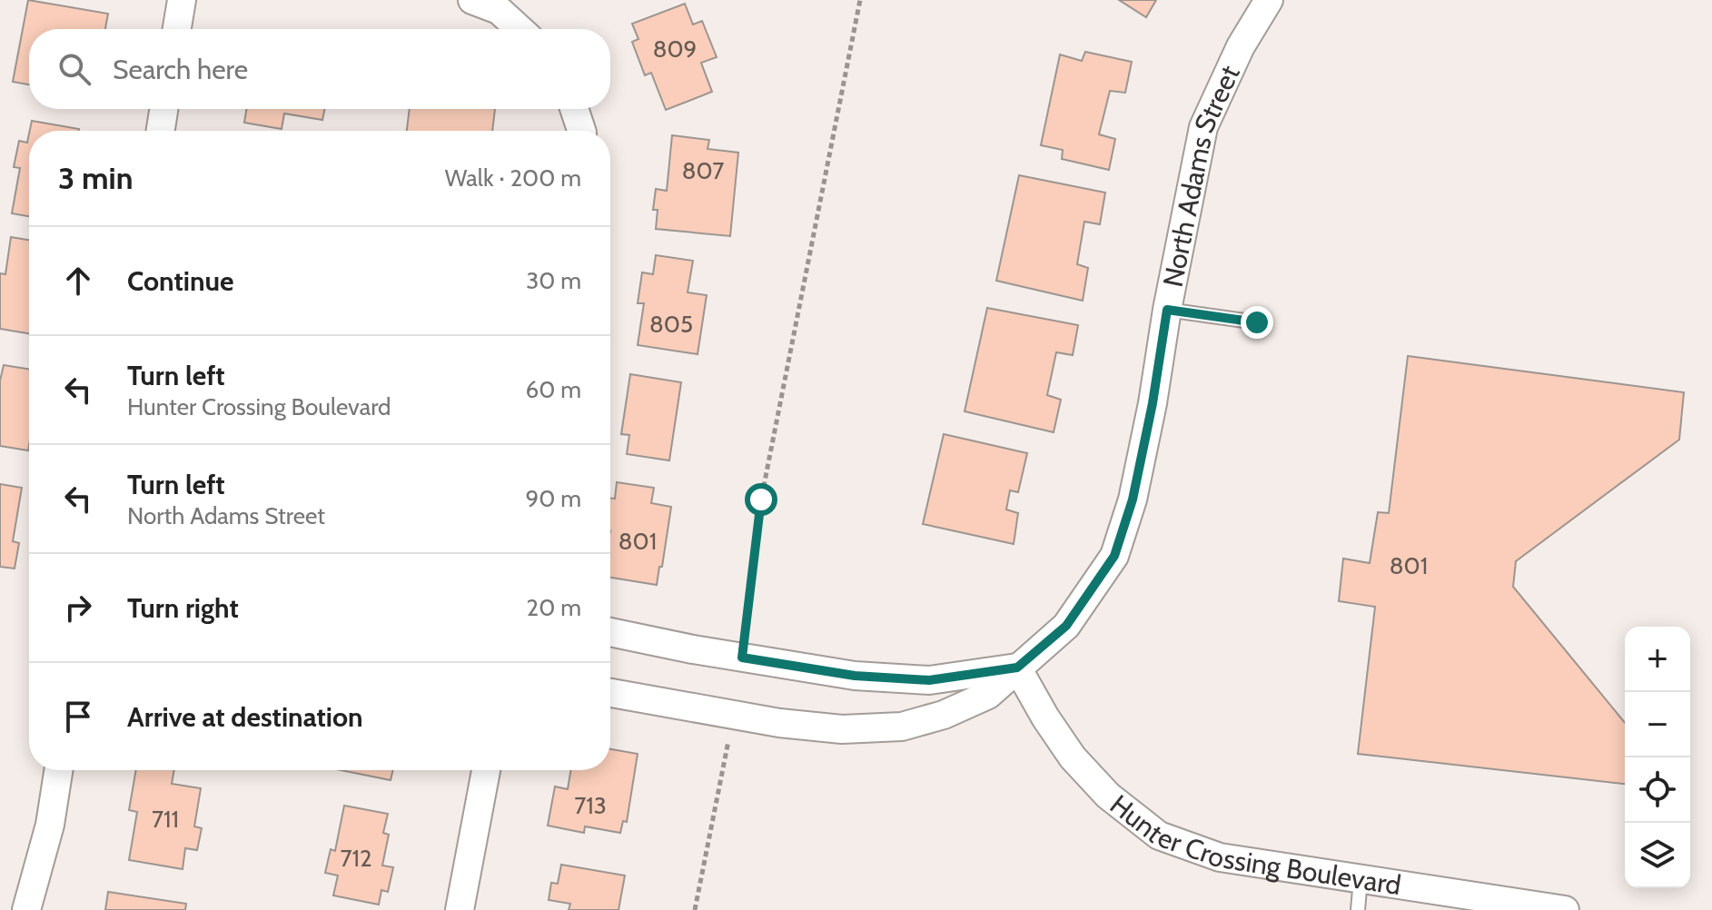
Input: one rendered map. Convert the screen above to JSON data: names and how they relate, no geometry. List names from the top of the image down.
{
  "streets": {
    "street": ["North Adams Street", "Hunter Crossing Boulevard"]
  },
  "crossings": [
    ["North Adams Street", "Hunter Crossing Boulevard"]
  ],
  "house_numbers": [
    "809",
    "807",
    "805",
    "801",
    "801",
    "713",
    "711",
    "712"
  ],
  "page": {
    "search": "Search here",
    "heading": ["3 min", "Walk · 200 m"],
    "list": [
      ["Continue", "30 m"],
      ["Turn left", "Hunter Crossing Boulevard", "60 m"],
      ["Turn left", "North Adams Street", "90 m"],
      ["Turn right", "20 m"],
      "Arrive at destination"
    ],
    "map_buttons": ["+", "−"]
  }
}
